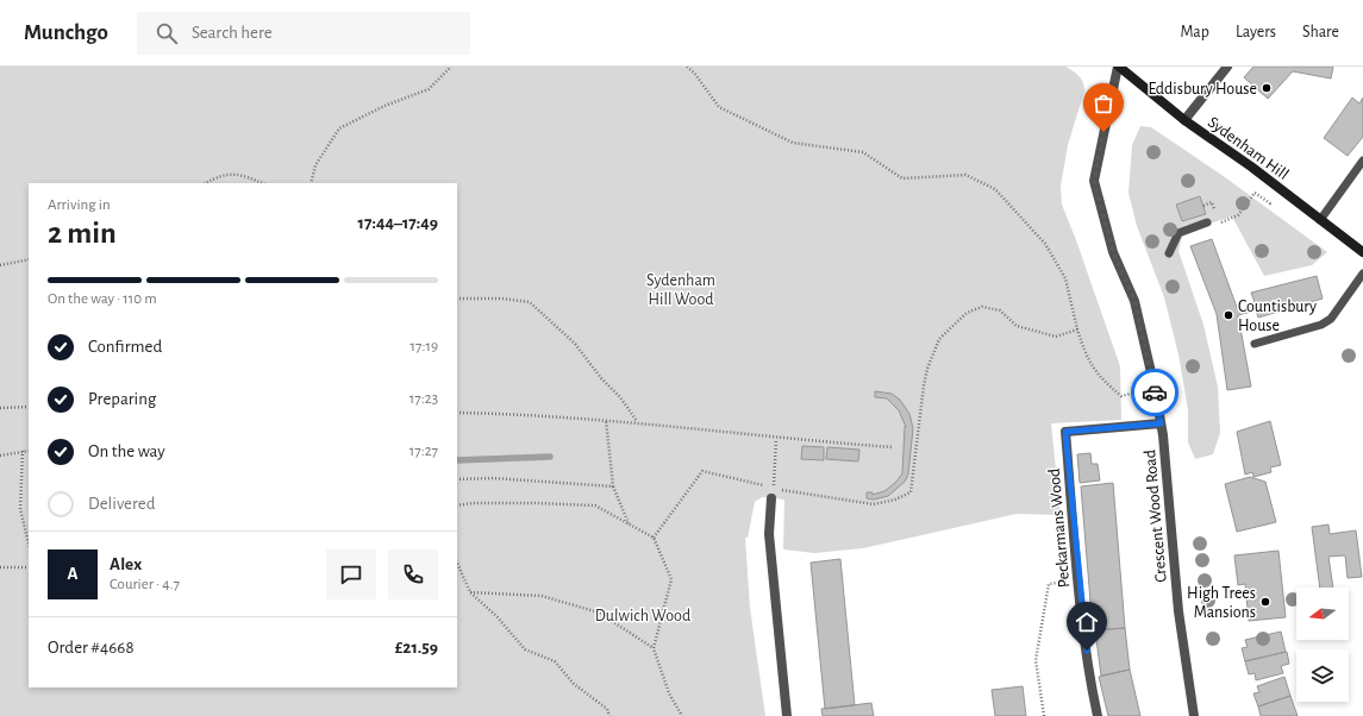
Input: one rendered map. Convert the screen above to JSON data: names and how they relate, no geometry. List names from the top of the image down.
{
  "streets": {
    "street": ["Sydenham Hill", "Crescent Wood Road", "Peckarmans Wood"]
  },
  "crossings": [
    ["Sydenham Hill", "Crescent Wood Road"],
    ["Crescent Wood Road", "Peckarmans Wood"]
  ],
  "parks": ["Sydenham Hill Wood", "Dulwich Wood"],
  "places": ["Eddisbury House", "Countisbury House", "High Trees Mansions"],
  "north": "left",
  "page": {
    "header": "Munchgo",
    "search": "Search here",
    "nav": ["Map", "Layers", "Share"],
    "heading": ["2 min", "Arriving in", "17:44–17:49"],
    "panel": [
      "Alex",
      "Courier · 4.7",
      "Order #4668",
      "£21.59"
    ],
    "bar": "On the way · 110 m",
    "list": [
      ["Confirmed", "17:19"],
      ["Preparing", "17:23"],
      ["On the way", "17:27"],
      "Delivered"
    ],
    "round": "A"
  }
}
